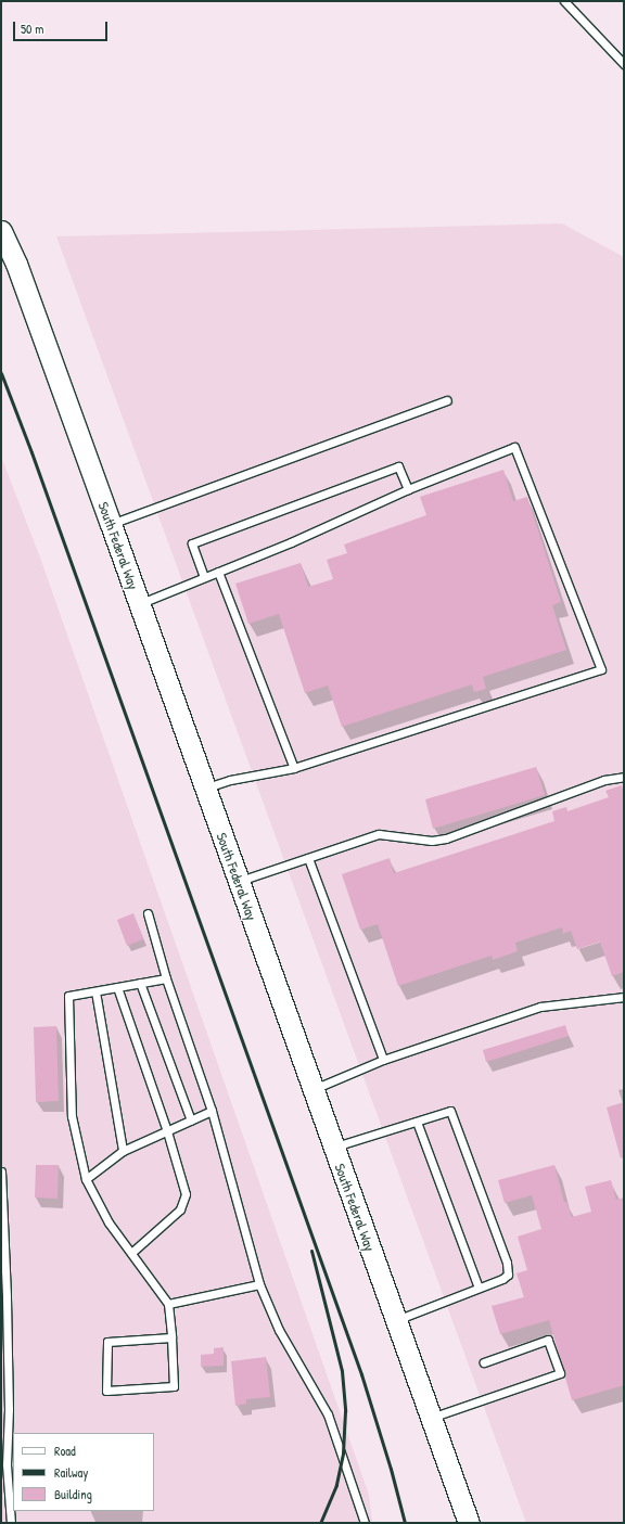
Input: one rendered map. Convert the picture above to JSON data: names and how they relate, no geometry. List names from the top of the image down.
{
  "streets": {
    "main road": ["South Federal Way"]
  },
  "legend": ["Road", "Railway", "Building"],
  "scale_bar": "50 m"
}
